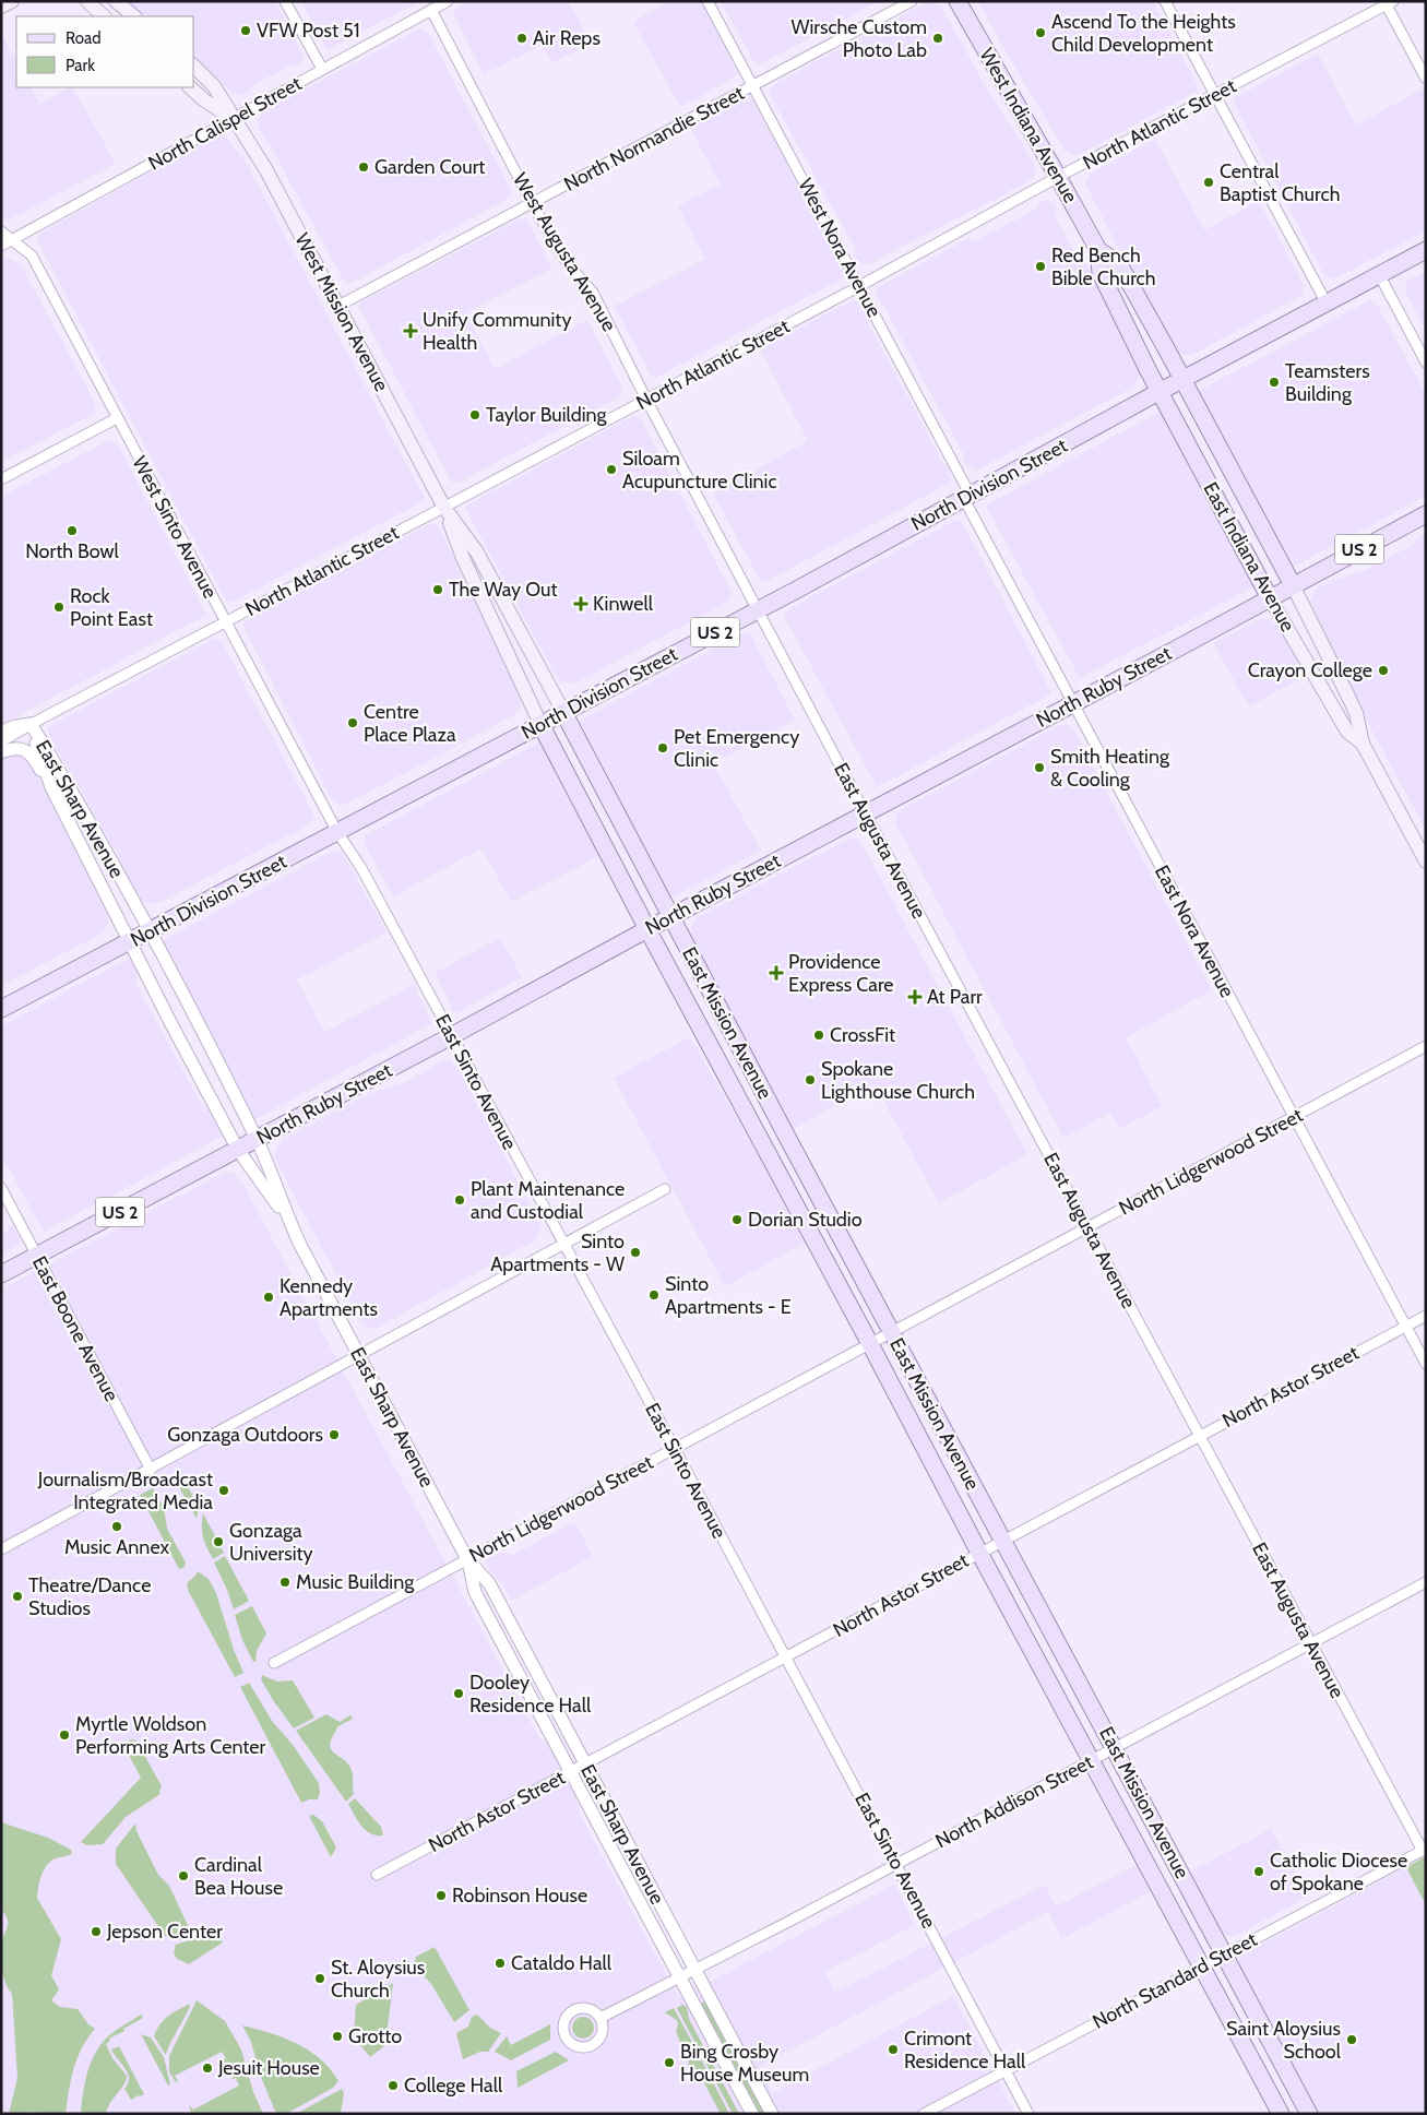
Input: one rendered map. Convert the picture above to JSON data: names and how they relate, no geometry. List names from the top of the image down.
{
  "streets": {
    "main road": [
      "West Indiana Avenue",
      "West Mission Avenue",
      "North Division Street",
      "US 2",
      "East Indiana Avenue",
      "North Ruby Street",
      "East Mission Avenue"
    ],
    "street": [
      "North Calispel Street",
      "North Atlantic Street",
      "North Normandie Street",
      "West Nora Avenue",
      "West Augusta Avenue",
      "West Sinto Avenue",
      "East Sharp Avenue",
      "East Augusta Avenue",
      "East Nora Avenue",
      "East Sinto Avenue",
      "North Lidgerwood Street",
      "East Boone Avenue",
      "North Astor Street",
      "North Addison Street",
      "North Standard Street"
    ]
  },
  "crossings": [
    ["North Calispel Street", "West Augusta Avenue"],
    ["North Calispel Street", "West Mission Avenue"],
    ["North Calispel Street", "West Sinto Avenue"],
    ["North Atlantic Street", "West Indiana Avenue"],
    ["North Atlantic Street", "West Nora Avenue"],
    ["North Atlantic Street", "West Augusta Avenue"],
    ["North Atlantic Street", "West Mission Avenue"],
    ["North Atlantic Street", "West Sinto Avenue"],
    ["North Atlantic Street", "East Sharp Avenue"],
    ["West Indiana Avenue", "North Division Street"],
    ["West Indiana Avenue", "East Indiana Avenue"],
    ["North Normandie Street", "West Nora Avenue"],
    ["North Normandie Street", "West Augusta Avenue"],
    ["North Normandie Street", "West Mission Avenue"],
    ["West Nora Avenue", "North Division Street"],
    ["West Nora Avenue", "East Nora Avenue"],
    ["West Augusta Avenue", "North Division Street"],
    ["West Augusta Avenue", "East Augusta Avenue"],
    ["West Mission Avenue", "North Division Street"],
    ["West Mission Avenue", "East Mission Avenue"],
    ["North Division Street", "West Sinto Avenue"],
    ["North Division Street", "East Indiana Avenue"],
    ["North Division Street", "East Sharp Avenue"],
    ["North Division Street", "East Augusta Avenue"],
    ["North Division Street", "East Nora Avenue"],
    ["North Division Street", "East Mission Avenue"],
    ["North Division Street", "East Sinto Avenue"],
    ["West Sinto Avenue", "East Sinto Avenue"],
    ["East Indiana Avenue", "North Ruby Street"],
    ["North Ruby Street", "East Sharp Avenue"],
    ["North Ruby Street", "East Augusta Avenue"],
    ["North Ruby Street", "East Nora Avenue"],
    ["North Ruby Street", "East Mission Avenue"],
    ["North Ruby Street", "East Sinto Avenue"],
    ["North Ruby Street", "East Boone Avenue"],
    ["East Sharp Avenue", "North Lidgerwood Street"],
    ["East Sharp Avenue", "North Astor Street"],
    ["East Sharp Avenue", "North Addison Street"],
    ["East Augusta Avenue", "North Lidgerwood Street"],
    ["East Augusta Avenue", "North Astor Street"],
    ["East Augusta Avenue", "North Addison Street"],
    ["East Augusta Avenue", "North Standard Street"],
    ["East Nora Avenue", "North Lidgerwood Street"],
    ["East Nora Avenue", "North Astor Street"],
    ["East Mission Avenue", "North Lidgerwood Street"],
    ["East Mission Avenue", "North Astor Street"],
    ["East Mission Avenue", "North Addison Street"],
    ["East Mission Avenue", "North Standard Street"],
    ["East Sinto Avenue", "North Lidgerwood Street"],
    ["East Sinto Avenue", "North Astor Street"],
    ["East Sinto Avenue", "North Addison Street"],
    ["East Sinto Avenue", "North Standard Street"]
  ],
  "places": {
    "other": [
      "VFW Post 51",
      "Ascend To the Heights Child Development",
      "Air Reps",
      "Wirsche Custom Photo Lab",
      "Garden Court",
      "Central Baptist Church",
      "Red Bench Bible Church",
      "Teamsters Building",
      "Taylor Building",
      "Siloam Acupuncture Clinic",
      "North Bowl",
      "The Way Out",
      "Rock Point East",
      "Crayon College",
      "Centre Place Plaza",
      "Pet Emergency Clinic",
      "Smith Heating & Cooling",
      "CrossFit",
      "Spokane Lighthouse Church",
      "Plant Maintenance and Custodial",
      "Dorian Studio",
      "Sinto Apartments - W",
      "Sinto Apartments - E",
      "Kennedy Apartments",
      "Gonzaga Outdoors",
      "Journalism/Broadcast Integrated Media",
      "Music Annex",
      "Gonzaga University",
      "Music Building",
      "Theatre/Dance Studios",
      "Dooley Residence Hall",
      "Myrtle Woldson Performing Arts Center",
      "Catholic Diocese of Spokane",
      "Cardinal Bea House",
      "Robinson House",
      "Jepson Center",
      "Cataldo Hall",
      "St. Aloysius Church",
      "Grotto",
      "Saint Aloysius School",
      "Crimont Residence Hall",
      "Bing Crosby House Museum",
      "Jesuit House",
      "College Hall"
    ],
    "health": [
      "Unify Community Health",
      "Kinwell",
      "Providence Express Care",
      "At Parr"
    ]
  },
  "legend": ["Road", "Park"]
}
